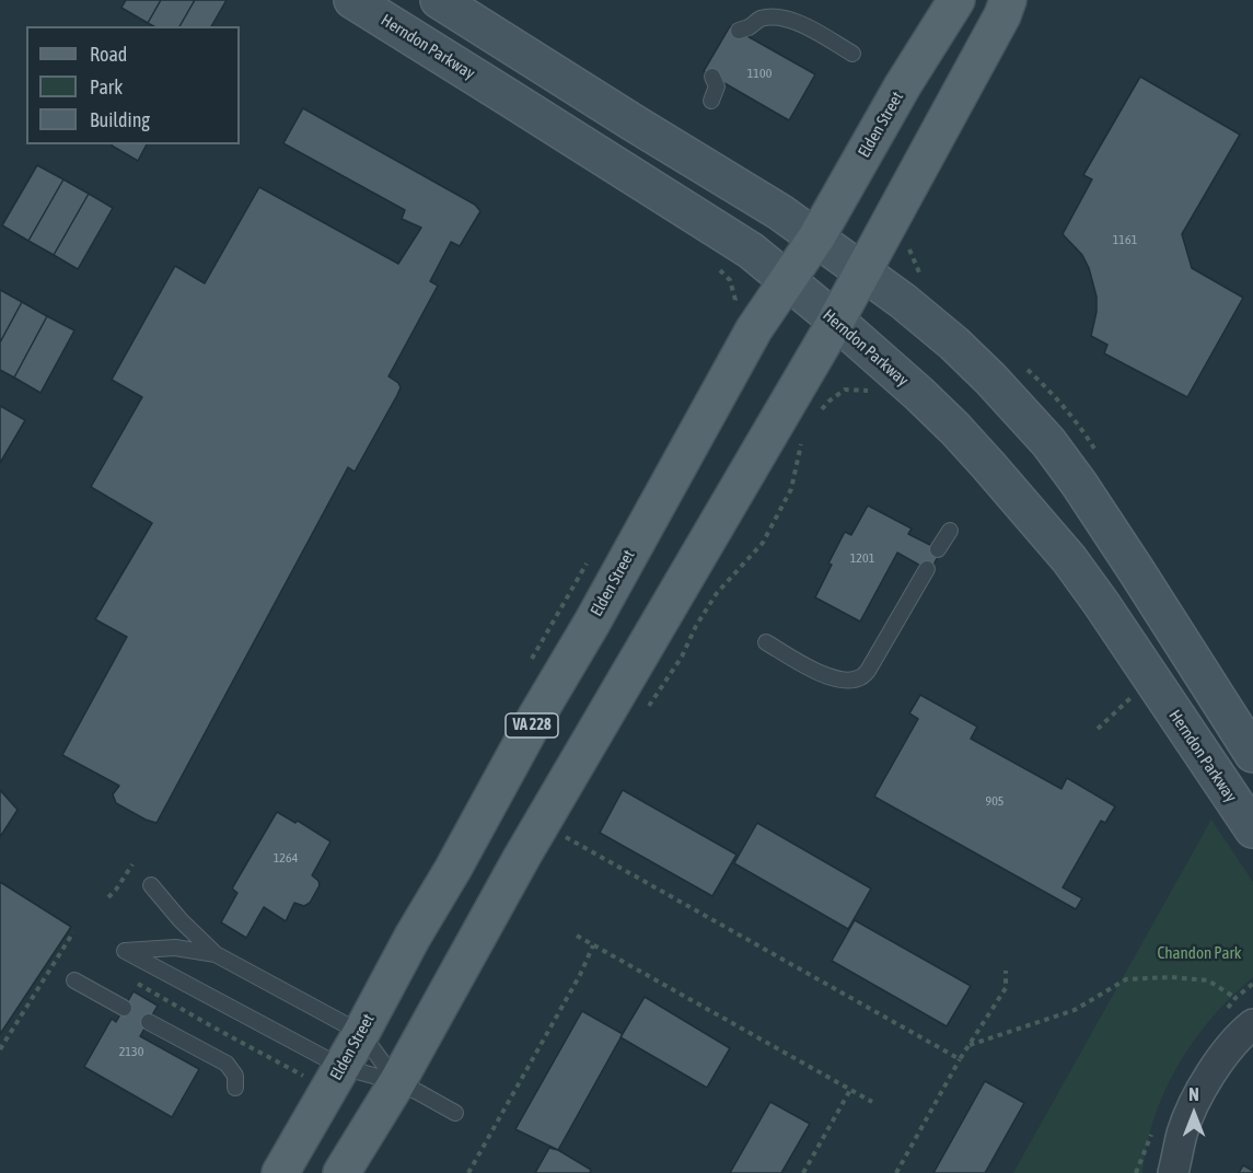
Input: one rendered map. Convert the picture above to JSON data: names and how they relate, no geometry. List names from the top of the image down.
{
  "streets": {
    "main road": ["Herndon Parkway", "Elden Street", "VA 228"]
  },
  "crossings": [
    ["Herndon Parkway", "Elden Street"]
  ],
  "parks": ["Chandon Park"],
  "house_numbers": [
    "1100",
    "1161",
    "1201",
    "905",
    "1264",
    "2130"
  ],
  "legend": ["Road", "Park", "Building"],
  "north": "top"
}
